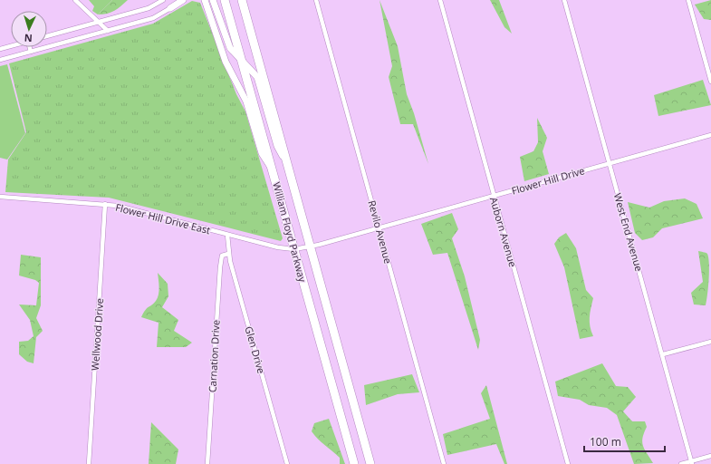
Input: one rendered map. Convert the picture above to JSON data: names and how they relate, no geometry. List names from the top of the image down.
{
  "streets": {
    "highway": ["William Floyd Parkway"],
    "street": [
      "Flower Hill Drive",
      "Flower Hill Drive East",
      "Revilo Avenue",
      "Auborn Avenue",
      "West End Avenue",
      "Wellwood Drive",
      "Glen Drive",
      "Carnation Drive"
    ]
  },
  "crossings": [
    ["Flower Hill Drive", "Flower Hill Drive East"],
    ["Flower Hill Drive", "William Floyd Parkway"],
    ["Flower Hill Drive", "Revilo Avenue"],
    ["Flower Hill Drive", "Auborn Avenue"],
    ["Flower Hill Drive", "West End Avenue"],
    ["Flower Hill Drive East", "William Floyd Parkway"],
    ["Flower Hill Drive East", "Wellwood Drive"],
    ["Flower Hill Drive East", "Glen Drive"],
    ["Glen Drive", "Carnation Drive"]
  ],
  "scale_bar": "100 m",
  "north": "bottom"
}
